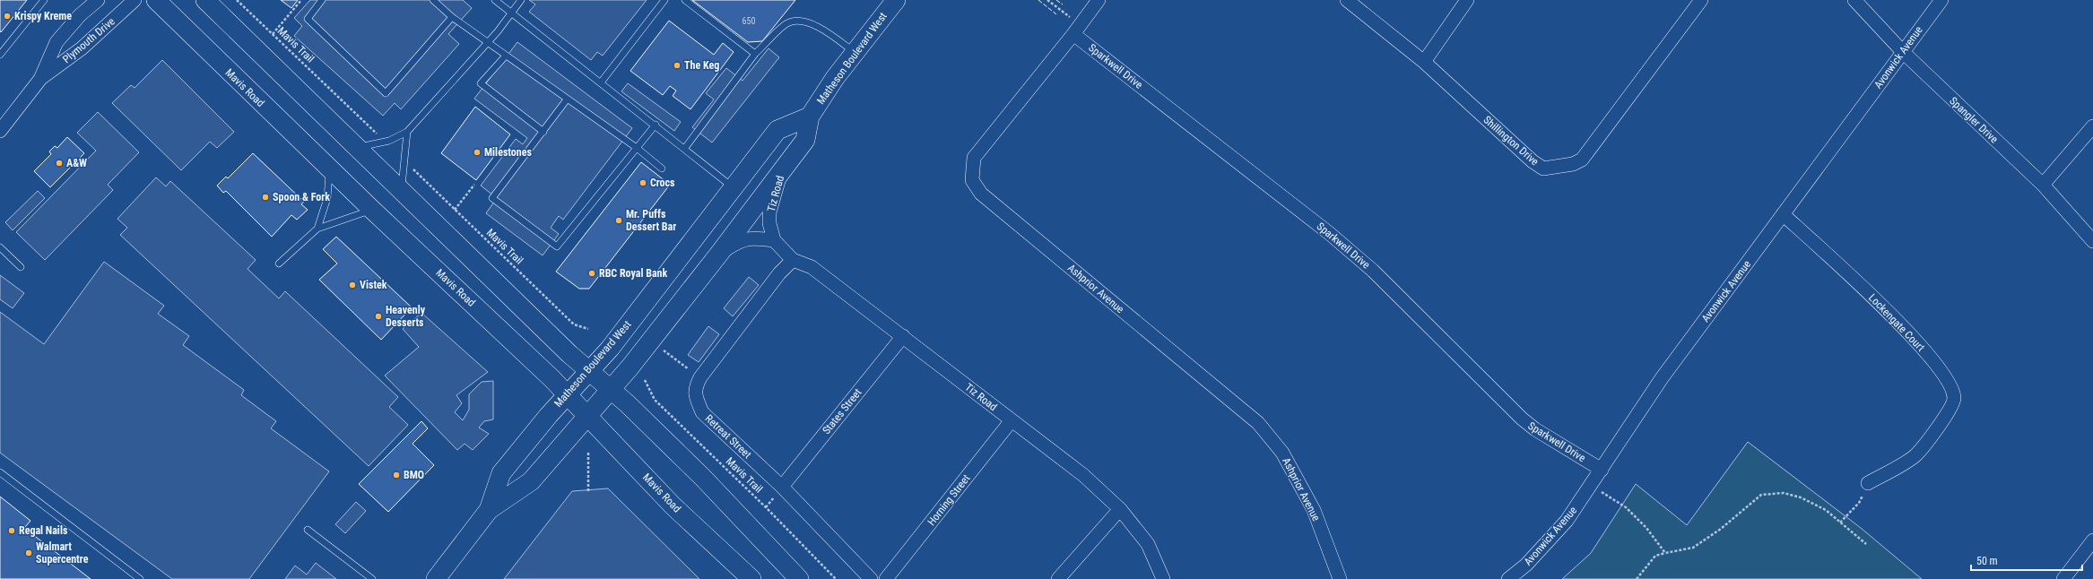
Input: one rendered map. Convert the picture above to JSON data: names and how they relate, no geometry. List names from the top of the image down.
{
  "streets": {
    "main road": ["Matheson Boulevard West", "Mavis Road"],
    "street": [
      "Plymouth Drive",
      "Avonwick Avenue",
      "Sparkwell Drive",
      "Spangler Drive",
      "Shillington Drive",
      "Tiz Road",
      "Ashprior Avenue",
      "Lockengate Court",
      "States Street",
      "Retreat Street",
      "Horning Street"
    ],
    "path": ["Mavis Trail"]
  },
  "crossings": [
    ["Avonwick Avenue", "Sparkwell Drive"],
    ["Avonwick Avenue", "Spangler Drive"],
    ["Avonwick Avenue", "Lockengate Court"],
    ["Matheson Boulevard West", "Mavis Road"],
    ["Matheson Boulevard West", "Tiz Road"],
    ["Sparkwell Drive", "Ashprior Avenue"],
    ["Tiz Road", "States Street"],
    ["Tiz Road", "Retreat Street"],
    ["Tiz Road", "Horning Street"],
    ["States Street", "Retreat Street"]
  ],
  "places": [
    "Krispy Kreme",
    "The Keg",
    "Milestones",
    "A&W",
    "Crocs",
    "Spoon & Fork",
    "Mr. Puffs Dessert Bar",
    "RBC Royal Bank",
    "Vistek",
    "Heavenly Desserts",
    "BMO",
    "Regal Nails",
    "Walmart Supercentre"
  ],
  "house_numbers": ["650"],
  "scale_bar": "50 m"
}
